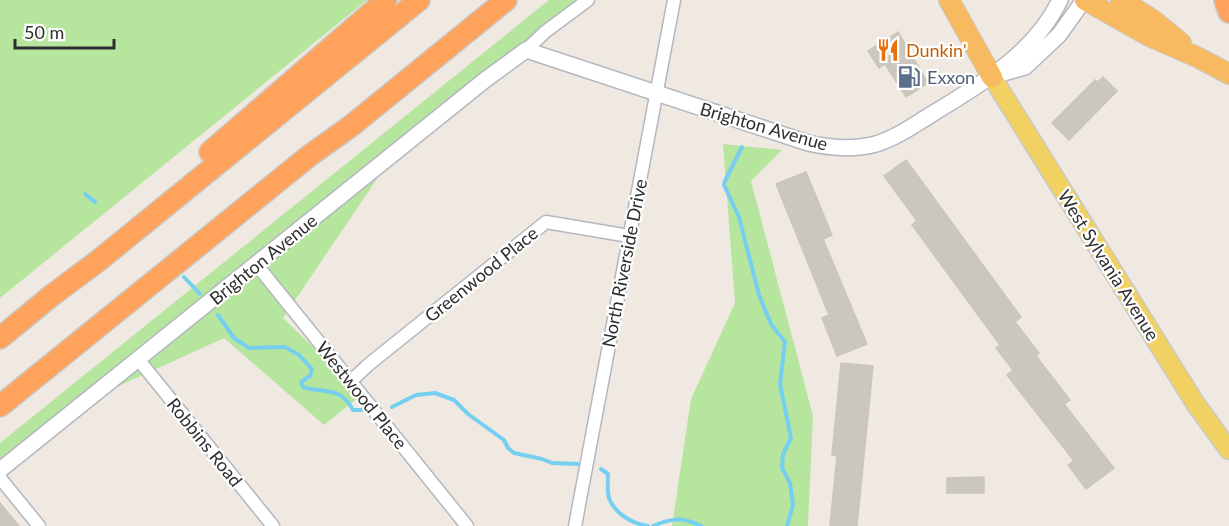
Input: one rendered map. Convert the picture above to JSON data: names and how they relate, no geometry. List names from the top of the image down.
{
  "streets": {
    "main road": ["West Sylvania Avenue"],
    "street": [
      "Brighton Avenue",
      "North Riverside Drive",
      "Greenwood Place",
      "Westwood Place",
      "Robbins Road"
    ]
  },
  "crossings": [
    ["Brighton Avenue", "North Riverside Drive"],
    ["Brighton Avenue", "West Sylvania Avenue"],
    ["Brighton Avenue", "Westwood Place"],
    ["Brighton Avenue", "Robbins Road"],
    ["North Riverside Drive", "Greenwood Place"],
    ["Greenwood Place", "Westwood Place"]
  ],
  "places": {
    "restaurant": ["Dunkin'"],
    "fuel station": ["Exxon"]
  },
  "scale_bar": "50 m"
}
